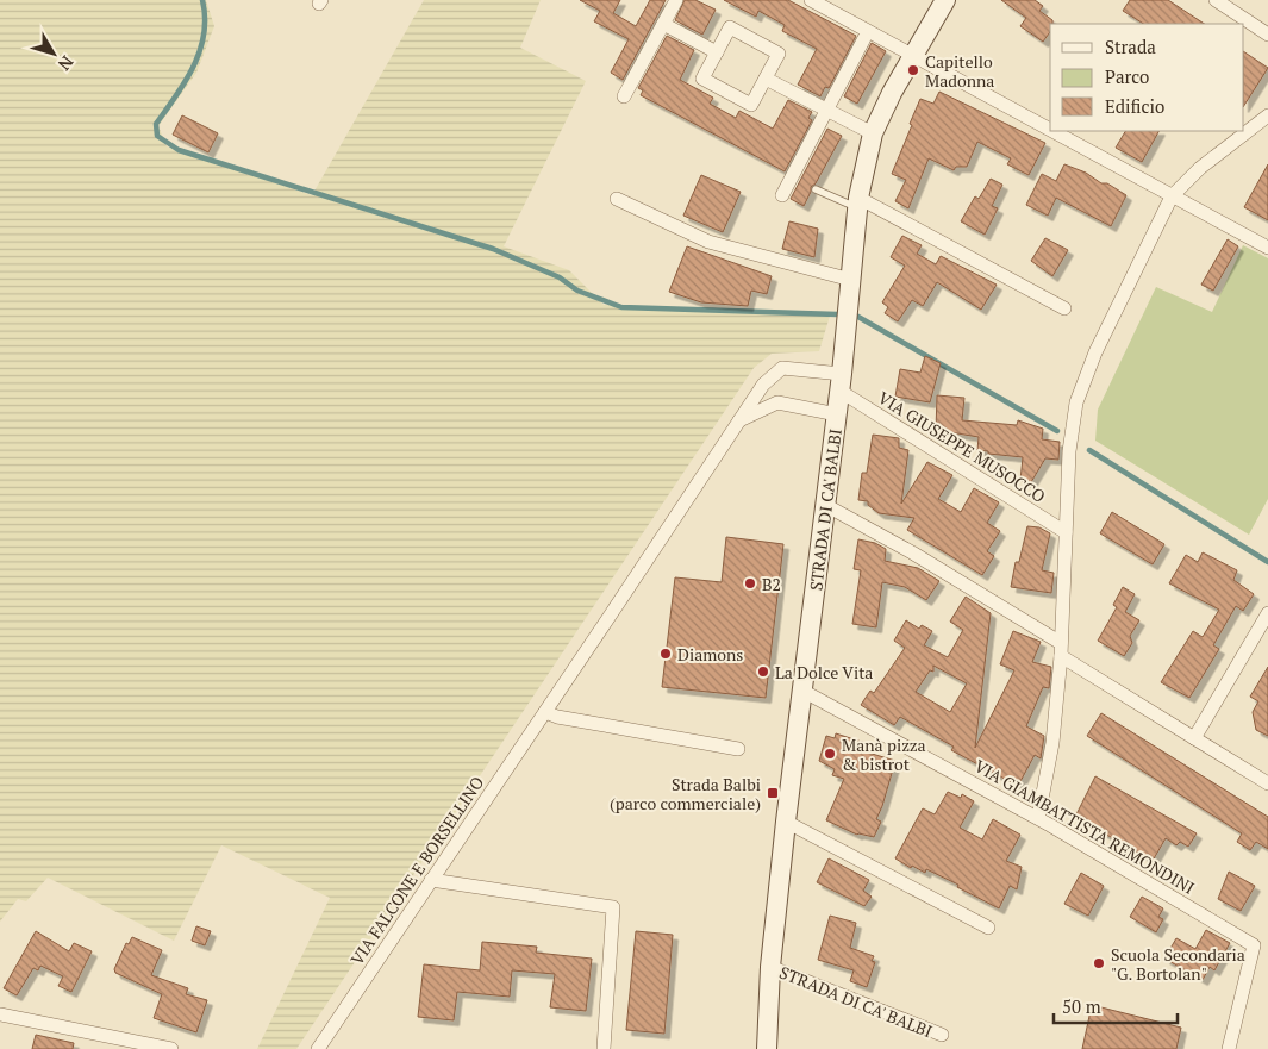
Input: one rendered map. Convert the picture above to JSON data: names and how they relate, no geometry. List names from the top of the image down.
{
  "streets": {
    "main road": ["STRADA DI CA' BALBI"],
    "street": ["VIA GIUSEPPE MUSOCCO", "VIA GIAMBATTISTA REMONDINI", "VIA FALCONE E BORSELLINO"]
  },
  "crossings": [
    ["VIA GIUSEPPE MUSOCCO", "STRADA DI CA' BALBI"],
    ["VIA GIUSEPPE MUSOCCO", "VIA FALCONE E BORSELLINO"],
    ["STRADA DI CA' BALBI", "VIA GIAMBATTISTA REMONDINI"],
    ["STRADA DI CA' BALBI", "VIA FALCONE E BORSELLINO"]
  ],
  "places": {
    "other": [
      "Capitello Madonna",
      "B2",
      "Diamons",
      "La Dolce Vita",
      "Manà pizza & bistrot",
      "Scuola Secondaria \"G. Bortolan\""
    ],
    "transit": ["Strada Balbi (parco commerciale)"]
  },
  "legend": ["Strada", "Parco", "Edificio"],
  "scale_bar": "50 m",
  "north": "bottom right"
}
